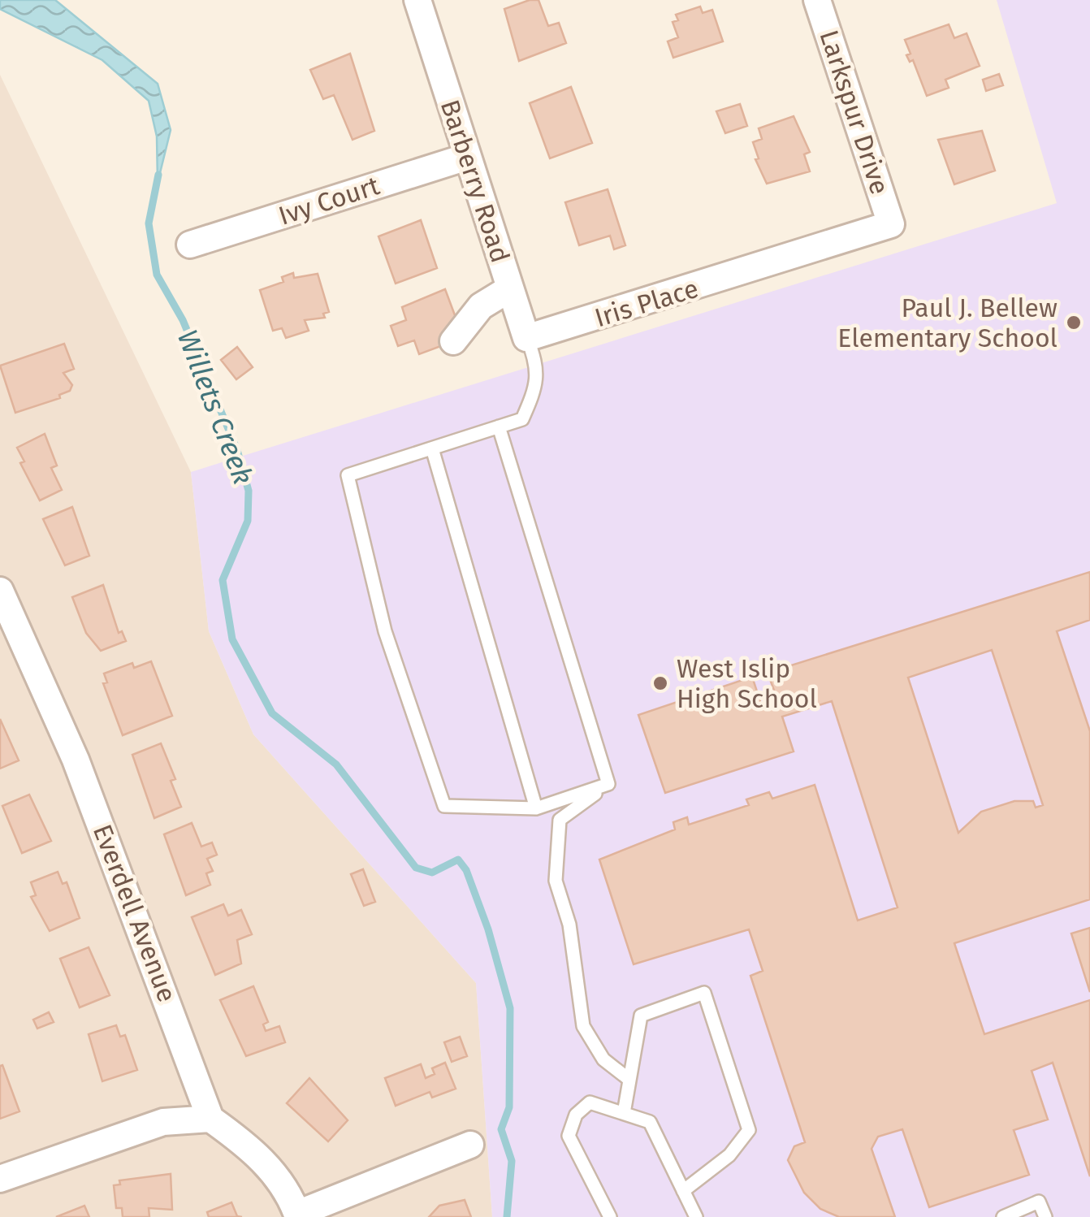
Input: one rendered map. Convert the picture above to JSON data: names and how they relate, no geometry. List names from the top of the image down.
{
  "streets": {
    "street": [
      "Larkspur Drive",
      "Barberry Road",
      "Ivy Court",
      "Iris Place",
      "Everdell Avenue"
    ]
  },
  "crossings": [
    ["Larkspur Drive", "Iris Place"],
    ["Barberry Road", "Ivy Court"]
  ],
  "water": ["Willets Creek"],
  "places": ["Paul J. Bellew Elementary School", "West Islip High School"]
}
